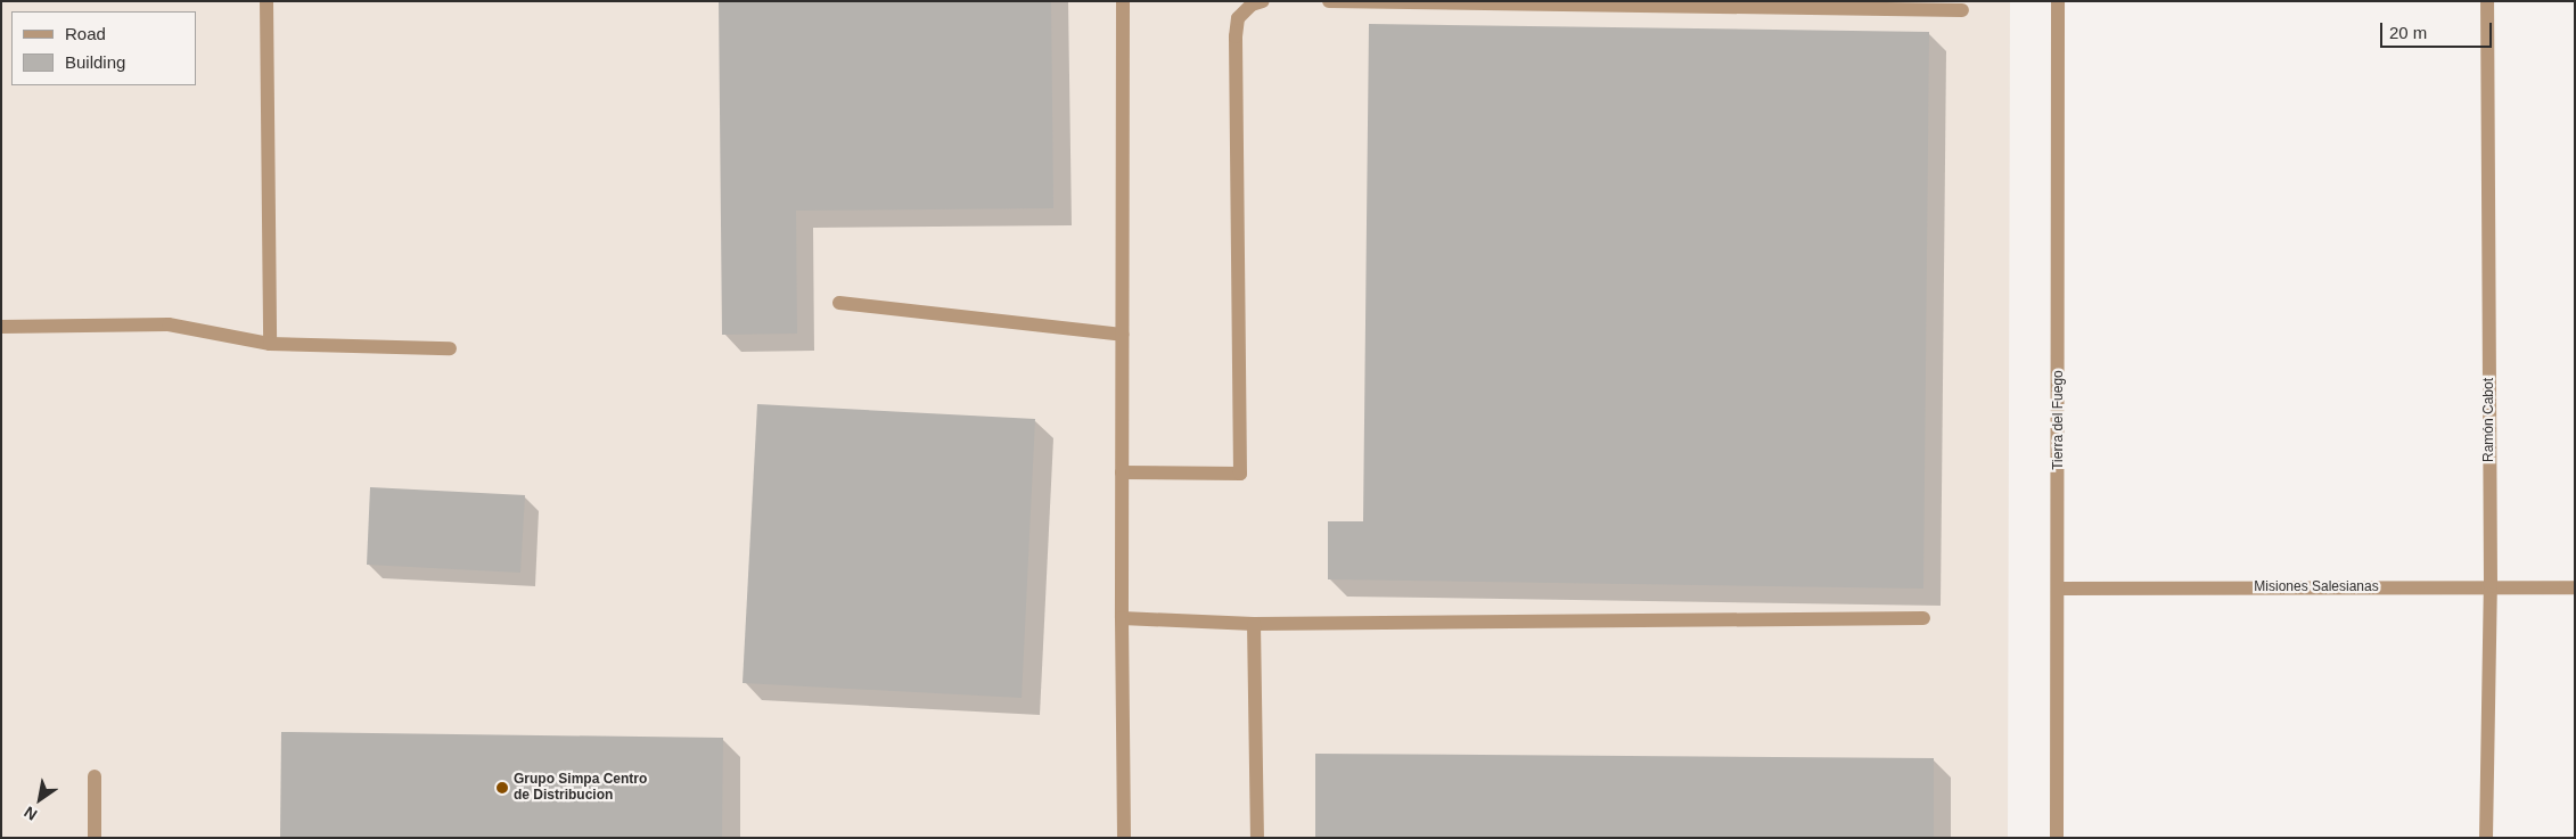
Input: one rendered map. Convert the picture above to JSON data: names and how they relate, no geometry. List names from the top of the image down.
{
  "streets": {
    "street": ["Tierra del Fuego", "Ramón Cabot", "Misiones Salesianas"]
  },
  "crossings": [
    ["Tierra del Fuego", "Misiones Salesianas"],
    ["Ramón Cabot", "Misiones Salesianas"]
  ],
  "places": ["Grupo Simpa Centro de Distribucion"],
  "legend": ["Road", "Building"],
  "scale_bar": "20 m",
  "north": "bottom left"
}
